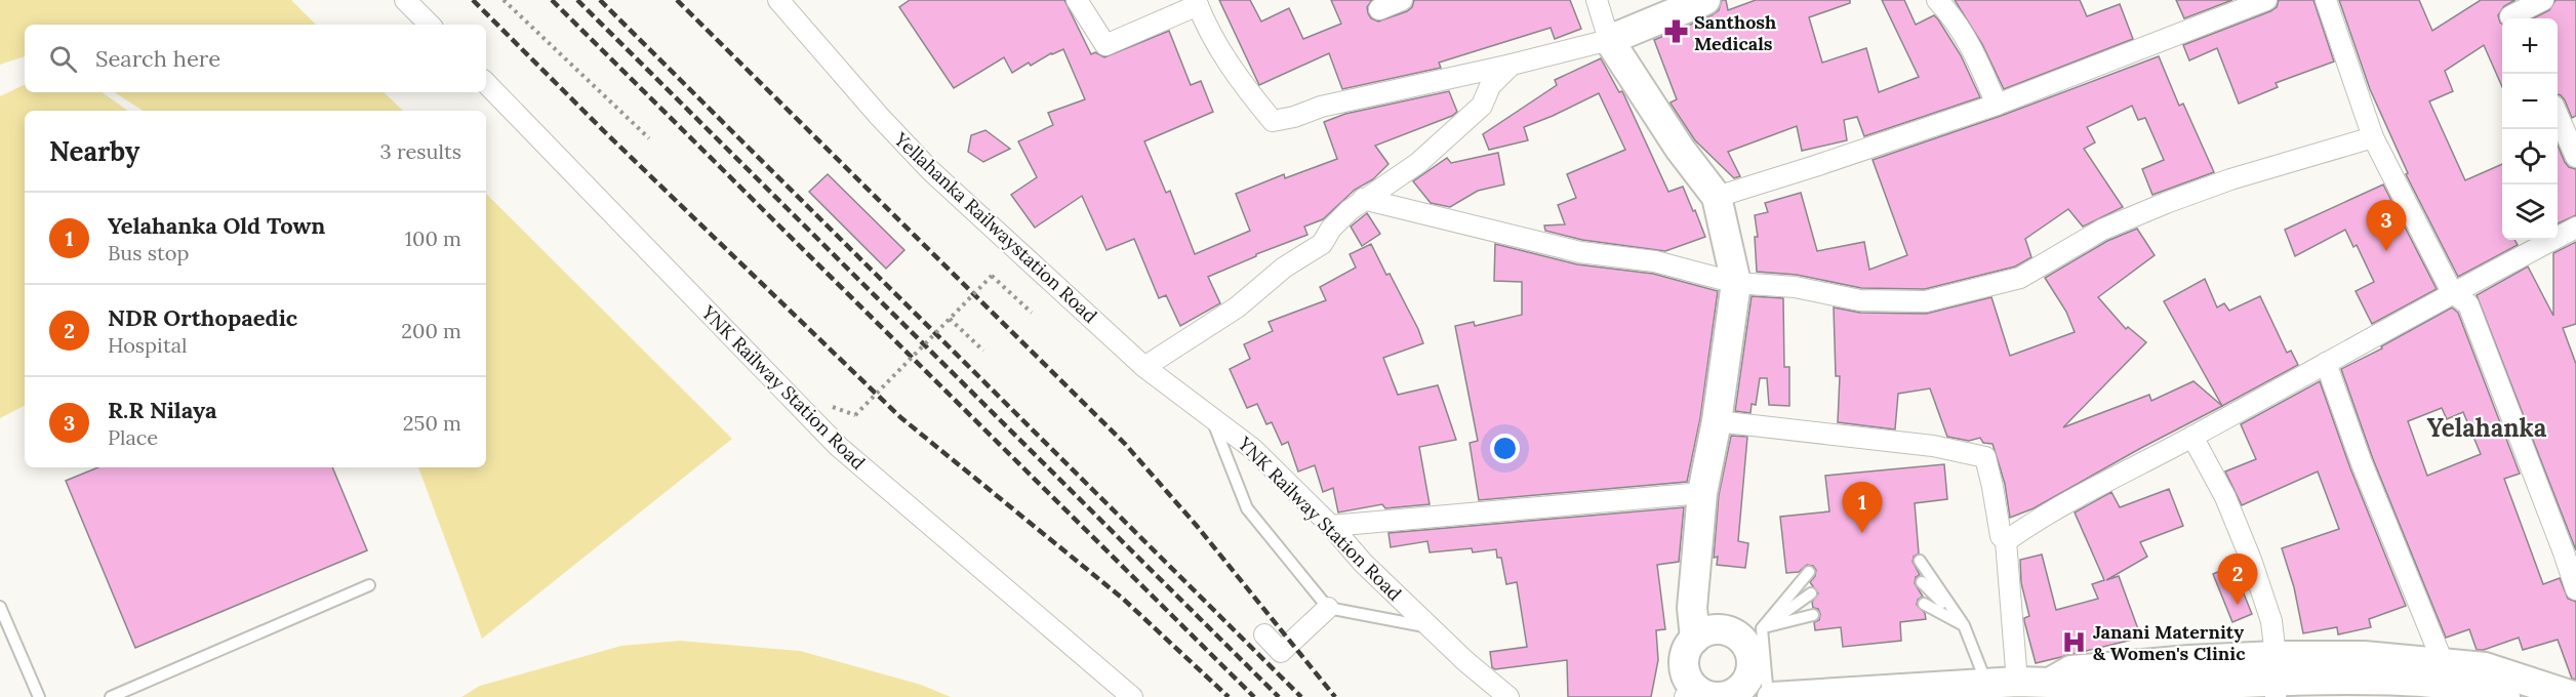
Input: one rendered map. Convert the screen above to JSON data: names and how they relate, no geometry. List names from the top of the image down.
{
  "streets": {
    "street": ["Yellahanka Railwaystation Road", "YNK Railway Station Road"]
  },
  "crossings": [
    ["Yellahanka Railwaystation Road", "YNK Railway Station Road"]
  ],
  "districts": ["Yelahanka"],
  "places": {
    "pharmacy": ["Santhosh Medicals"],
    "hospital": ["Janani Maternity & Women's Clinic"]
  },
  "page": {
    "map_buttons": ["+", "−"],
    "search": "Search here",
    "heading": ["Nearby", "3 results"],
    "list": [
      {
        "mark": "1",
        "name": "Yelahanka Old Town",
        "note": "Bus stop",
        "value": "100 m"
      },
      {
        "mark": "2",
        "name": "NDR Orthopaedic",
        "note": "Hospital",
        "value": "200 m"
      },
      {
        "mark": "3",
        "name": "R.R Nilaya",
        "note": "Place",
        "value": "250 m"
      }
    ],
    "pins": ["3", "1", "2"]
  }
}
